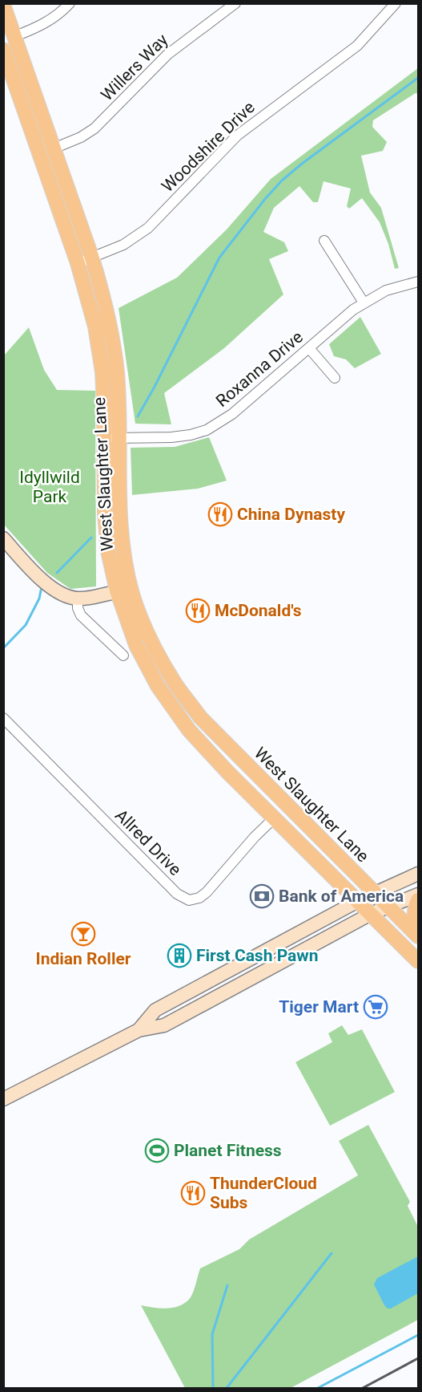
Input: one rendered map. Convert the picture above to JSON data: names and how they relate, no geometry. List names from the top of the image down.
{
  "streets": {
    "main road": ["West Slaughter Lane"],
    "street": [
      "Willers Way",
      "Woodshire Drive",
      "Roxanna Drive",
      "Allred Drive"
    ]
  },
  "crossings": [
    ["Willers Way", "West Slaughter Lane"],
    ["Woodshire Drive", "West Slaughter Lane"],
    ["Roxanna Drive", "West Slaughter Lane"],
    ["West Slaughter Lane", "Allred Drive"]
  ],
  "parks": ["Idyllwild Park"],
  "places": {
    "restaurant": ["China Dynasty", "McDonald's", "ThunderCloud Subs"],
    "bank": ["Bank of America"],
    "bar": ["Indian Roller"],
    "building": ["First Cash Pawn"],
    "supermarket": ["Tiger Mart"],
    "sports": ["Planet Fitness"]
  }
}
